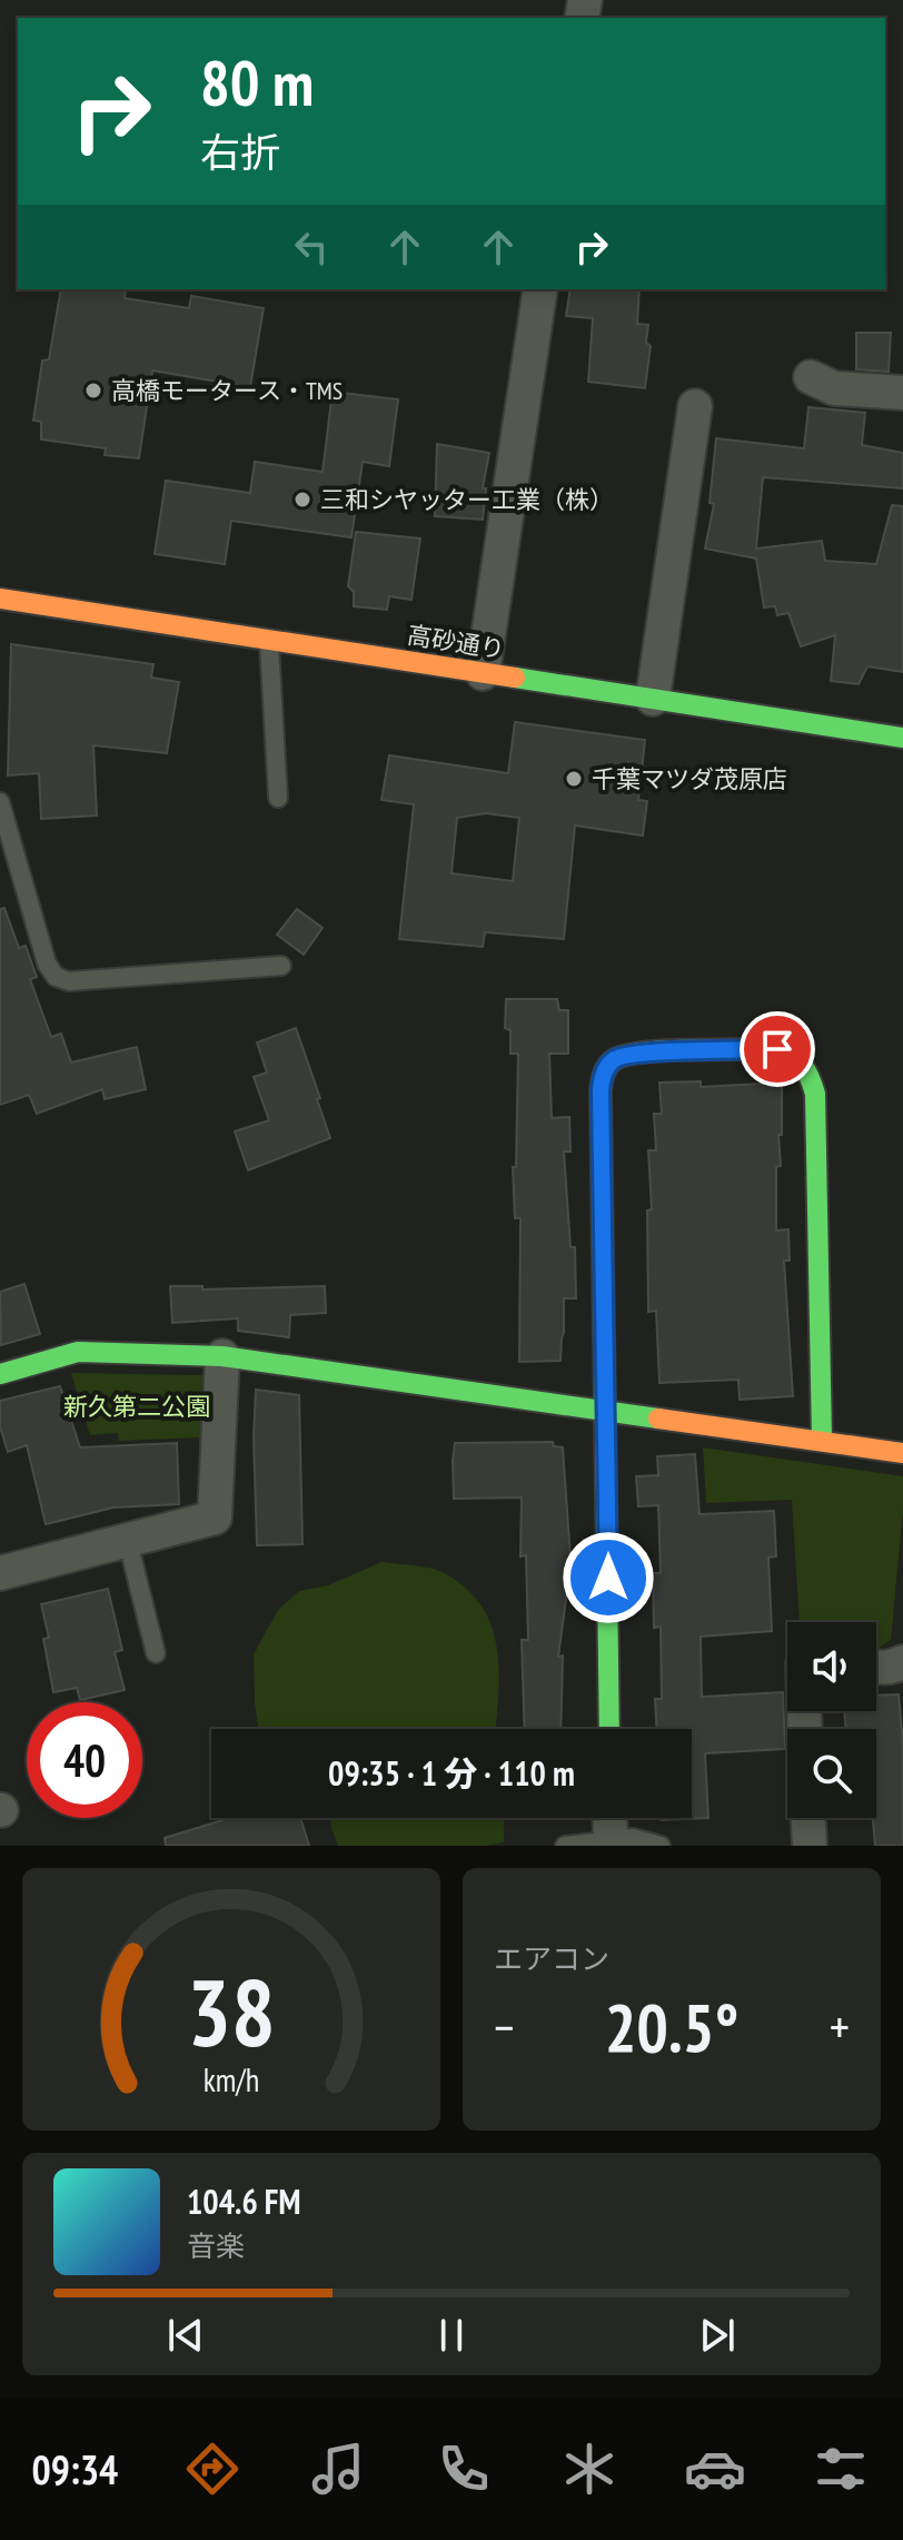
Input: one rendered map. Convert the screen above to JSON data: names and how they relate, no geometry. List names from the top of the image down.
{
  "streets": {
    "street": ["高砂通り"]
  },
  "parks": ["新久第二公園"],
  "places": ["高橋モータース・TMS", "三和シヤッター工業（株）", "千葉マツダ茂原店"],
  "page": {
    "turn": ["80 m", "右折"],
    "limit": "40",
    "trip": "09:35 · 1 分 · 110 m",
    "tile": "エアコン",
    "heat": ["−", "20.5°", "+"],
    "song": ["104.6 FM", "音楽"],
    "tabs": "09:34",
    "gauge": ["38", "km/h"]
  }
}
